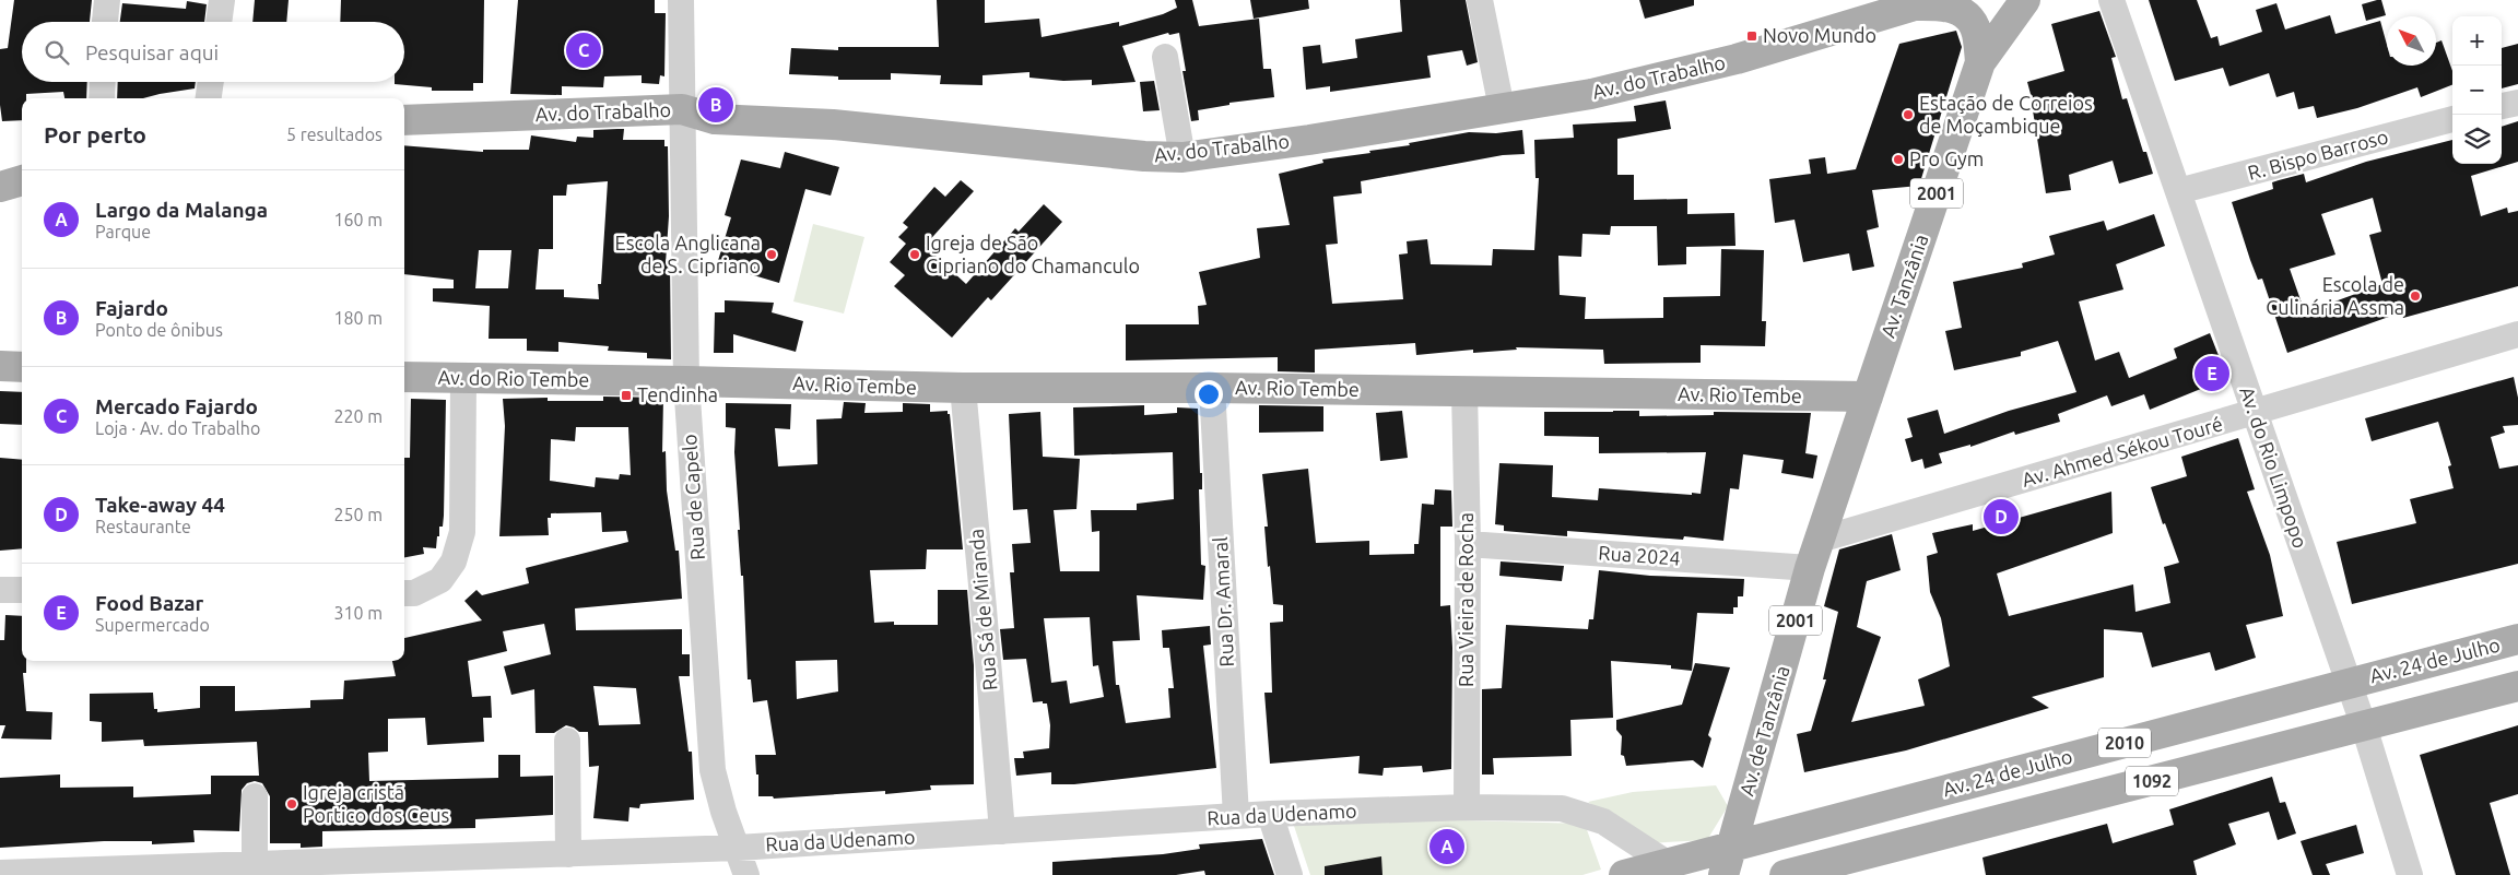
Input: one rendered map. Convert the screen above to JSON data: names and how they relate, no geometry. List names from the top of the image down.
{
  "streets": {
    "main road": [
      "Av. do Trabalho",
      "2001",
      "Av. Tanzânia",
      "Av. do Rio Tembe",
      "Av. Rio Tembe",
      "Av. 24 de Julho",
      "Av. de Tanzânia",
      "2010",
      "1092"
    ],
    "street": [
      "R. Bispo Barroso",
      "Av. Ahmed Sékou Touré",
      "Av. do Rio Limpopo",
      "Rua de Capelo",
      "Rua 2024",
      "Rua Vieira de Rocha",
      "Rua Dr. Amaral",
      "Rua Sá de Miranda",
      "Rua da Udenamo"
    ]
  },
  "crossings": [
    ["Av. do Trabalho", "Av. Tanzânia"],
    ["Av. do Trabalho", "Rua de Capelo"],
    ["R. Bispo Barroso", "Av. do Rio Limpopo"],
    ["Av. Tanzânia", "Av. Rio Tembe"],
    ["Av. Tanzânia", "Av. de Tanzânia"],
    ["Av. do Rio Tembe", "Av. Rio Tembe"],
    ["Av. Rio Tembe", "Rua de Capelo"],
    ["Av. Rio Tembe", "Rua Vieira de Rocha"],
    ["Av. Rio Tembe", "Rua Dr. Amaral"],
    ["Av. Rio Tembe", "Rua Sá de Miranda"],
    ["Av. Rio Tembe", "Av. de Tanzânia"],
    ["Av. Ahmed Sékou Touré", "Av. do Rio Limpopo"],
    ["Av. Ahmed Sékou Touré", "Av. de Tanzânia"],
    ["Av. do Rio Limpopo", "Av. 24 de Julho"],
    ["Av. do Rio Limpopo", "1092"],
    ["Rua de Capelo", "Rua da Udenamo"],
    ["Rua 2024", "Rua Vieira de Rocha"],
    ["Rua 2024", "Av. de Tanzânia"],
    ["Rua Vieira de Rocha", "Rua da Udenamo"],
    ["Rua Dr. Amaral", "Rua da Udenamo"],
    ["Rua Sá de Miranda", "Rua da Udenamo"],
    ["Av. 24 de Julho", "Av. de Tanzânia"],
    ["Av. 24 de Julho", "Rua da Udenamo"]
  ],
  "places": {
    "transit": ["Novo Mundo", "Tendinha"],
    "other": [
      "Estação de Correios de Moçambique",
      "Pro Gym",
      "Escola Anglicana de S. Cipriano",
      "Igreja de São Cipriano do Chamanculo",
      "Escola de Culinária Assma",
      "Igreja cristã Portico dos Ceus"
    ]
  },
  "north": "top left",
  "page": {
    "map_buttons": ["+", "−"],
    "search": "Pesquisar aqui",
    "pins": [
      "C",
      "B",
      "E",
      "D",
      "A"
    ],
    "heading": ["Por perto", "5 resultados"],
    "list": [
      {
        "mark": "A",
        "name": "Largo da Malanga",
        "note": "Parque",
        "value": "160 m"
      },
      {
        "mark": "B",
        "name": "Fajardo",
        "note": "Ponto de ônibus",
        "value": "180 m"
      },
      {
        "mark": "C",
        "name": "Mercado Fajardo",
        "note": "Loja · Av. do Trabalho",
        "value": "220 m"
      },
      {
        "mark": "D",
        "name": "Take-away 44",
        "note": "Restaurante",
        "value": "250 m"
      },
      {
        "mark": "E",
        "name": "Food Bazar",
        "note": "Supermercado",
        "value": "310 m"
      }
    ]
  }
}
